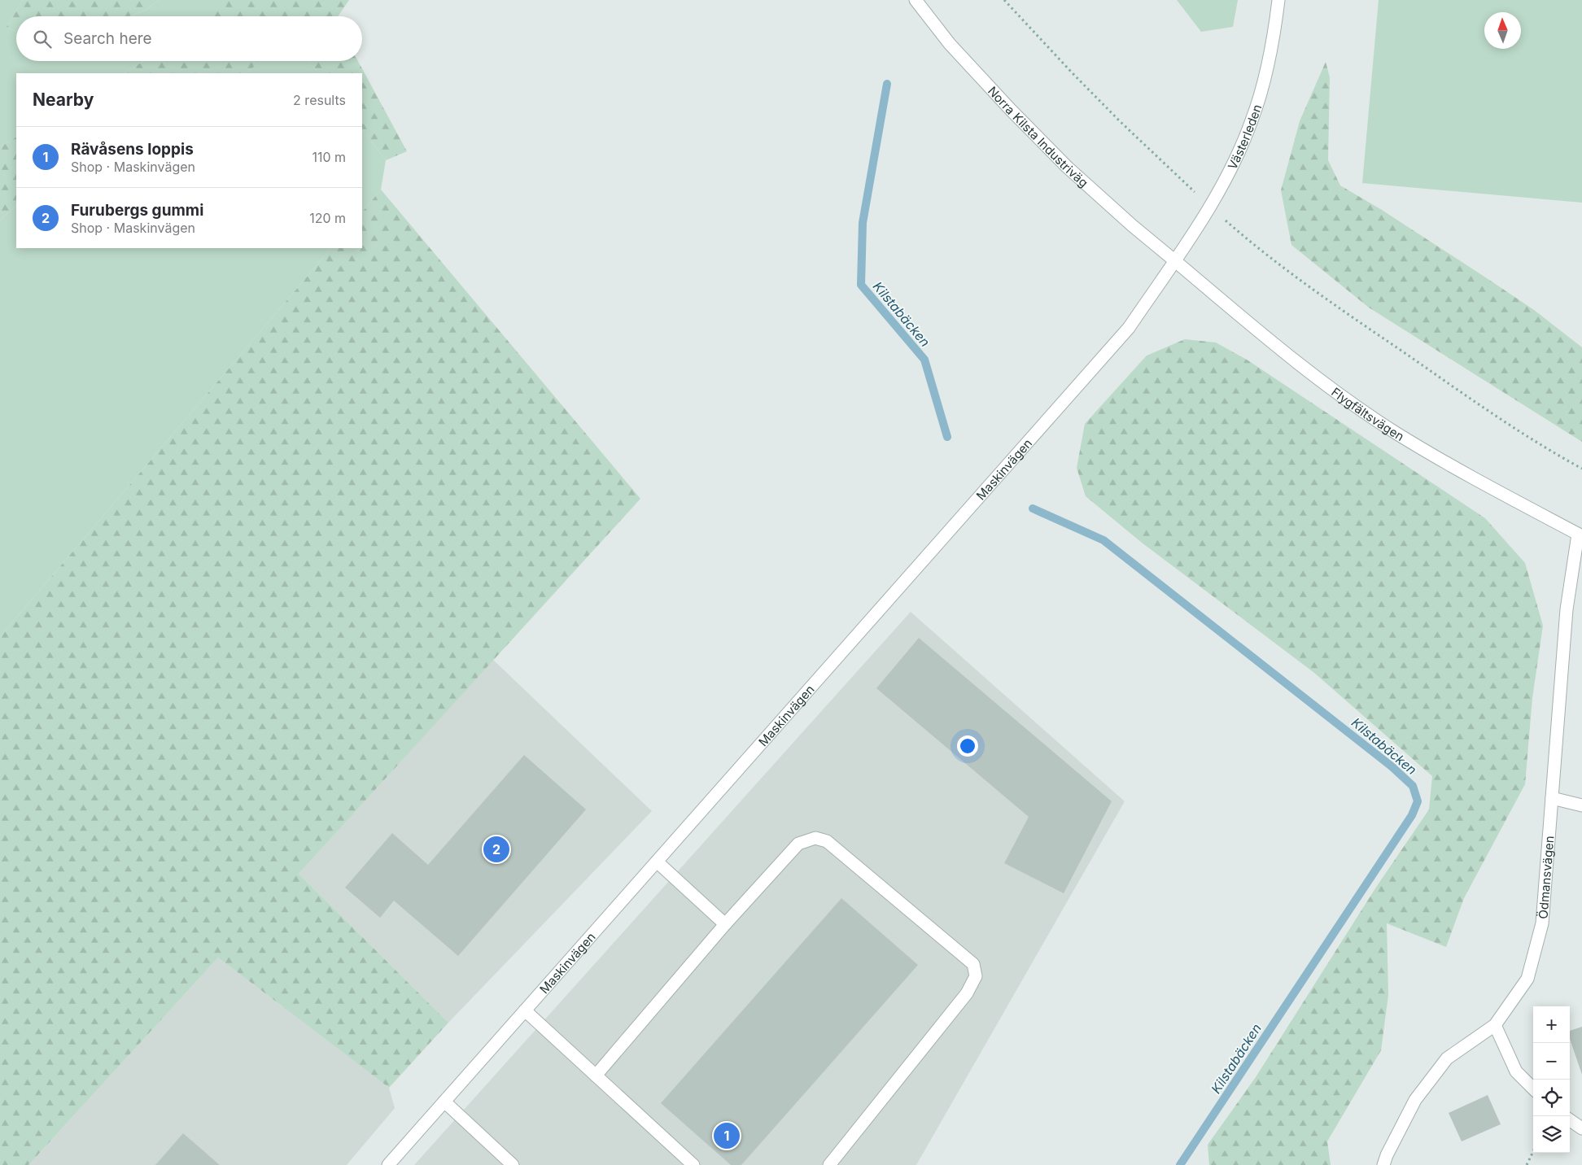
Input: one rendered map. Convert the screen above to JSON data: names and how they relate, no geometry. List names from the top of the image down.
{
  "streets": {
    "street": [
      "Norra Kilsta Industriväg",
      "Västerleden",
      "Flygfältsvägen",
      "Maskinvägen",
      "Ödmansvägen"
    ]
  },
  "crossings": [
    ["Norra Kilsta Industriväg", "Västerleden"],
    ["Norra Kilsta Industriväg", "Flygfältsvägen"],
    ["Norra Kilsta Industriväg", "Maskinvägen"],
    ["Västerleden", "Flygfältsvägen"],
    ["Västerleden", "Maskinvägen"],
    ["Flygfältsvägen", "Maskinvägen"],
    ["Flygfältsvägen", "Ödmansvägen"]
  ],
  "water": ["Kilstabäcken"],
  "north": "top",
  "page": {
    "search": "Search here",
    "heading": ["Nearby", "2 results"],
    "list": [
      {
        "mark": "1",
        "name": "Rävåsens loppis",
        "note": "Shop · Maskinvägen",
        "value": "110 m"
      },
      {
        "mark": "2",
        "name": "Furubergs gummi",
        "note": "Shop · Maskinvägen",
        "value": "120 m"
      }
    ],
    "pins": ["2", "1"],
    "map_buttons": ["+", "−"]
  }
}
